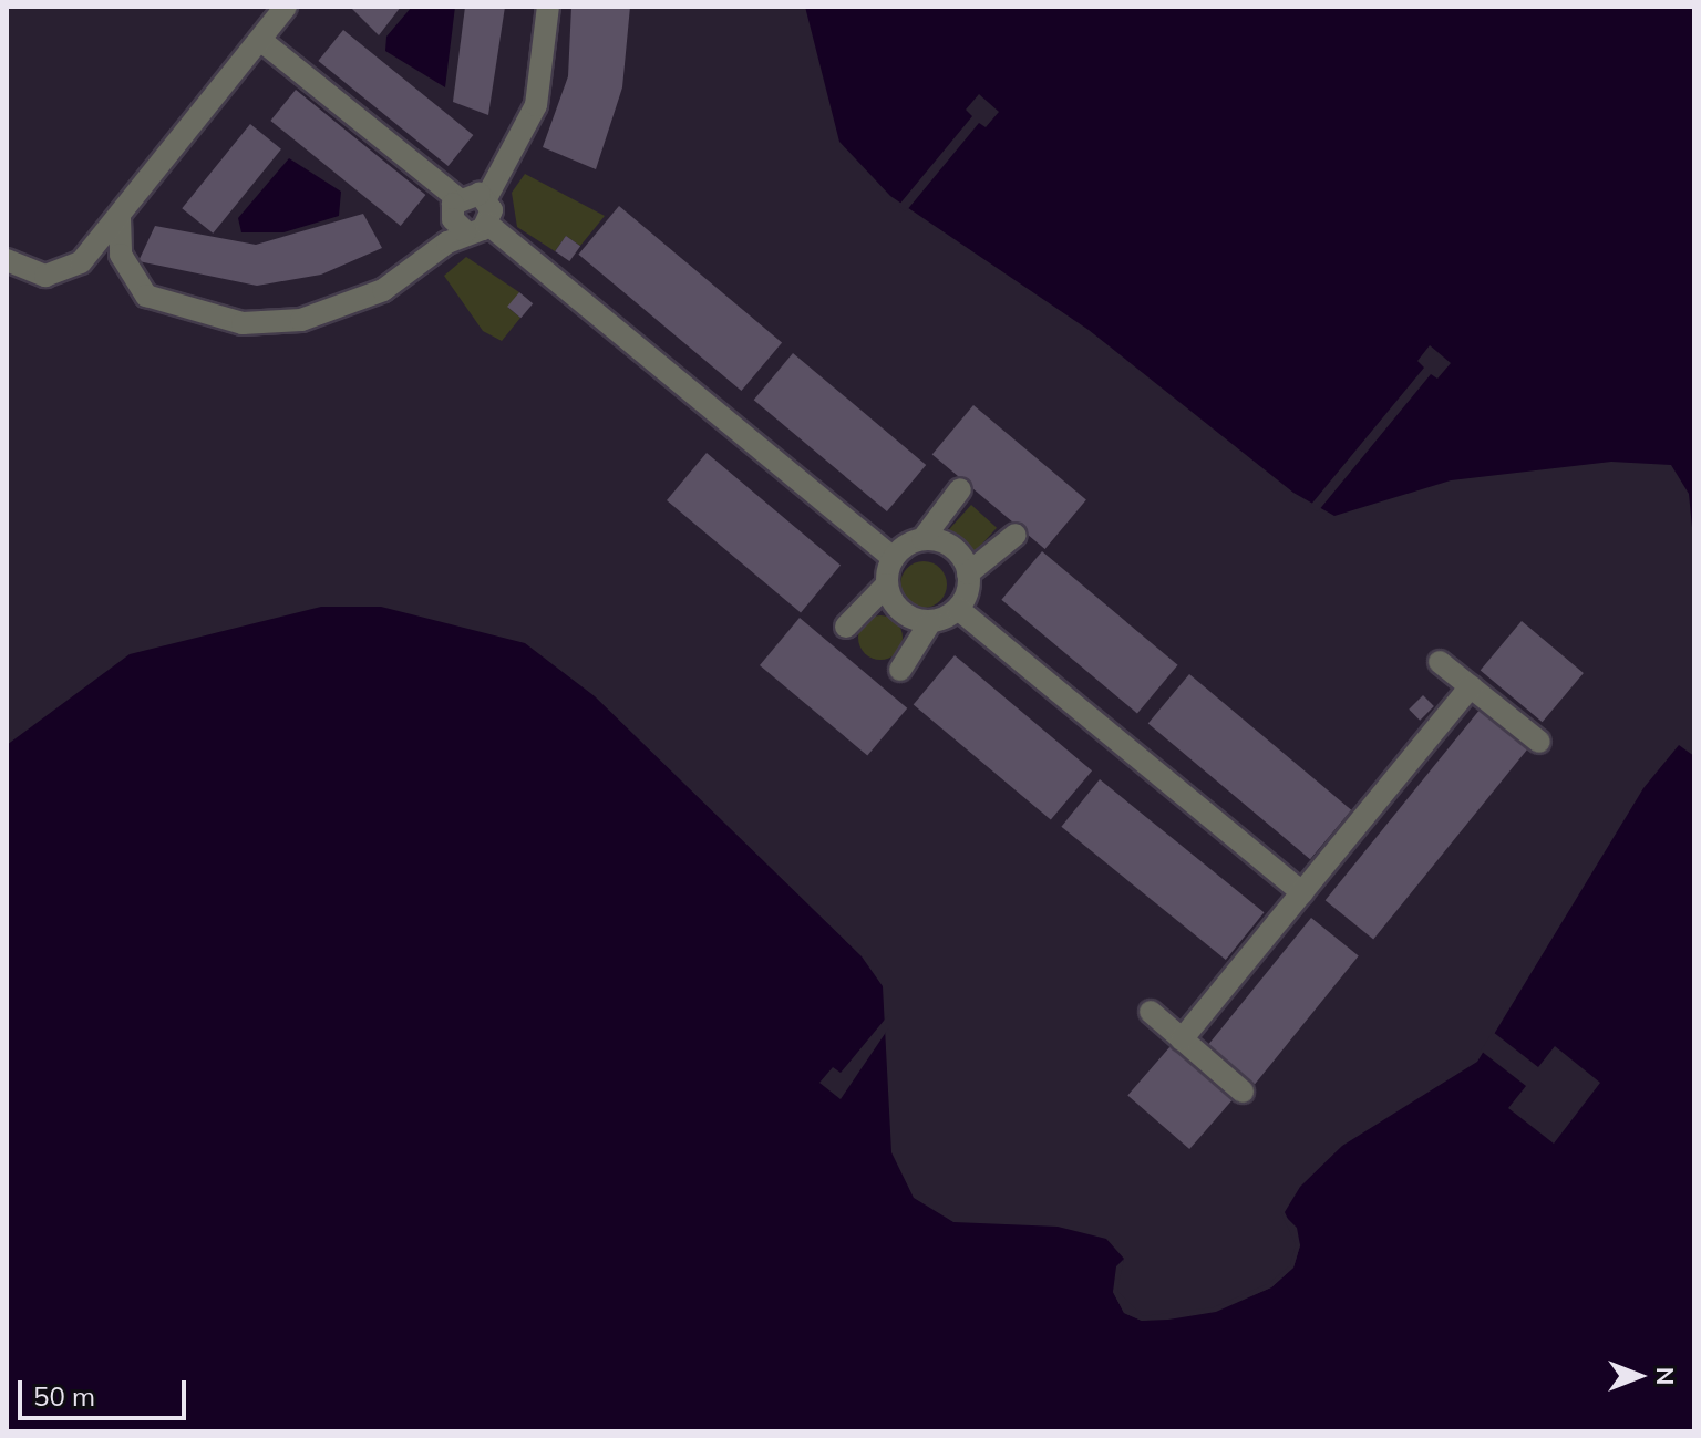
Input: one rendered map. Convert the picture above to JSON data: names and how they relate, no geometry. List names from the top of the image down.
{
  "scale_bar": "50 m",
  "north": "right"
}
